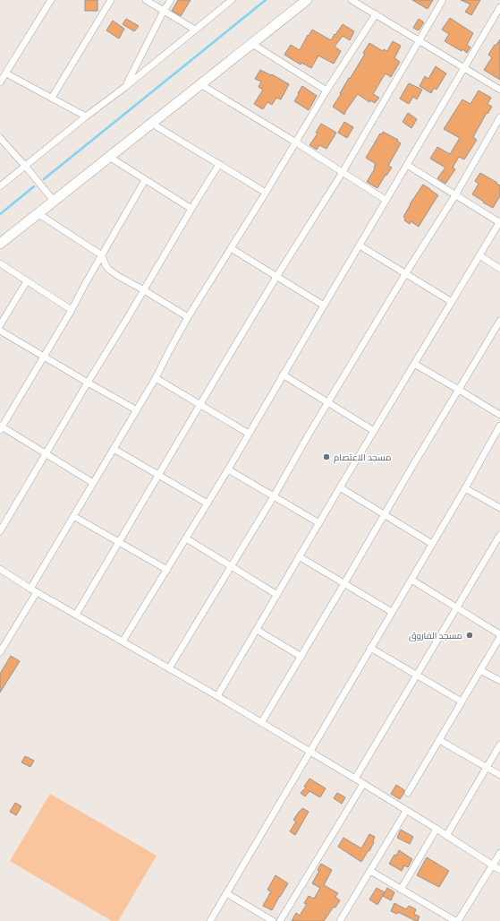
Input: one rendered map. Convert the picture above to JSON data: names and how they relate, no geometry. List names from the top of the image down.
{
  "places": ["مسجد الاعتصام", "مسجد الفاروق"]
}
